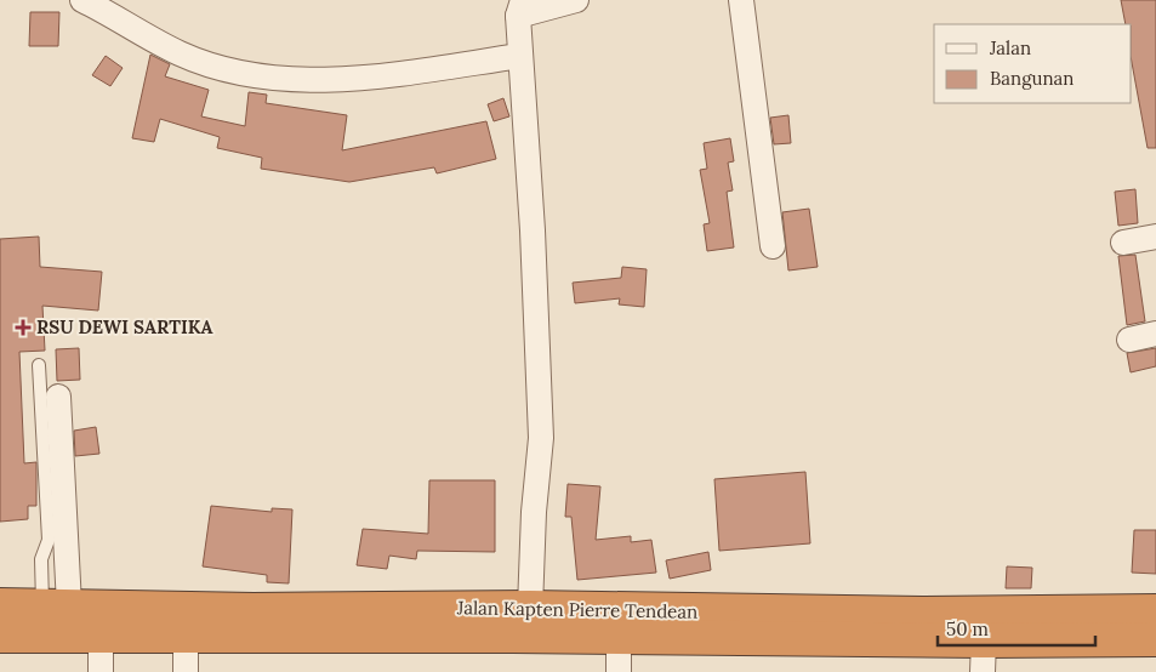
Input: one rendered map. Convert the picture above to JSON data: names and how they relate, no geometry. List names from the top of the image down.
{
  "streets": {
    "highway": ["Jalan Kapten Pierre Tendean"]
  },
  "places": {
    "health": ["RSU DEWI SARTIKA"]
  },
  "legend": ["Jalan", "Bangunan"],
  "scale_bar": "50 m"
}
